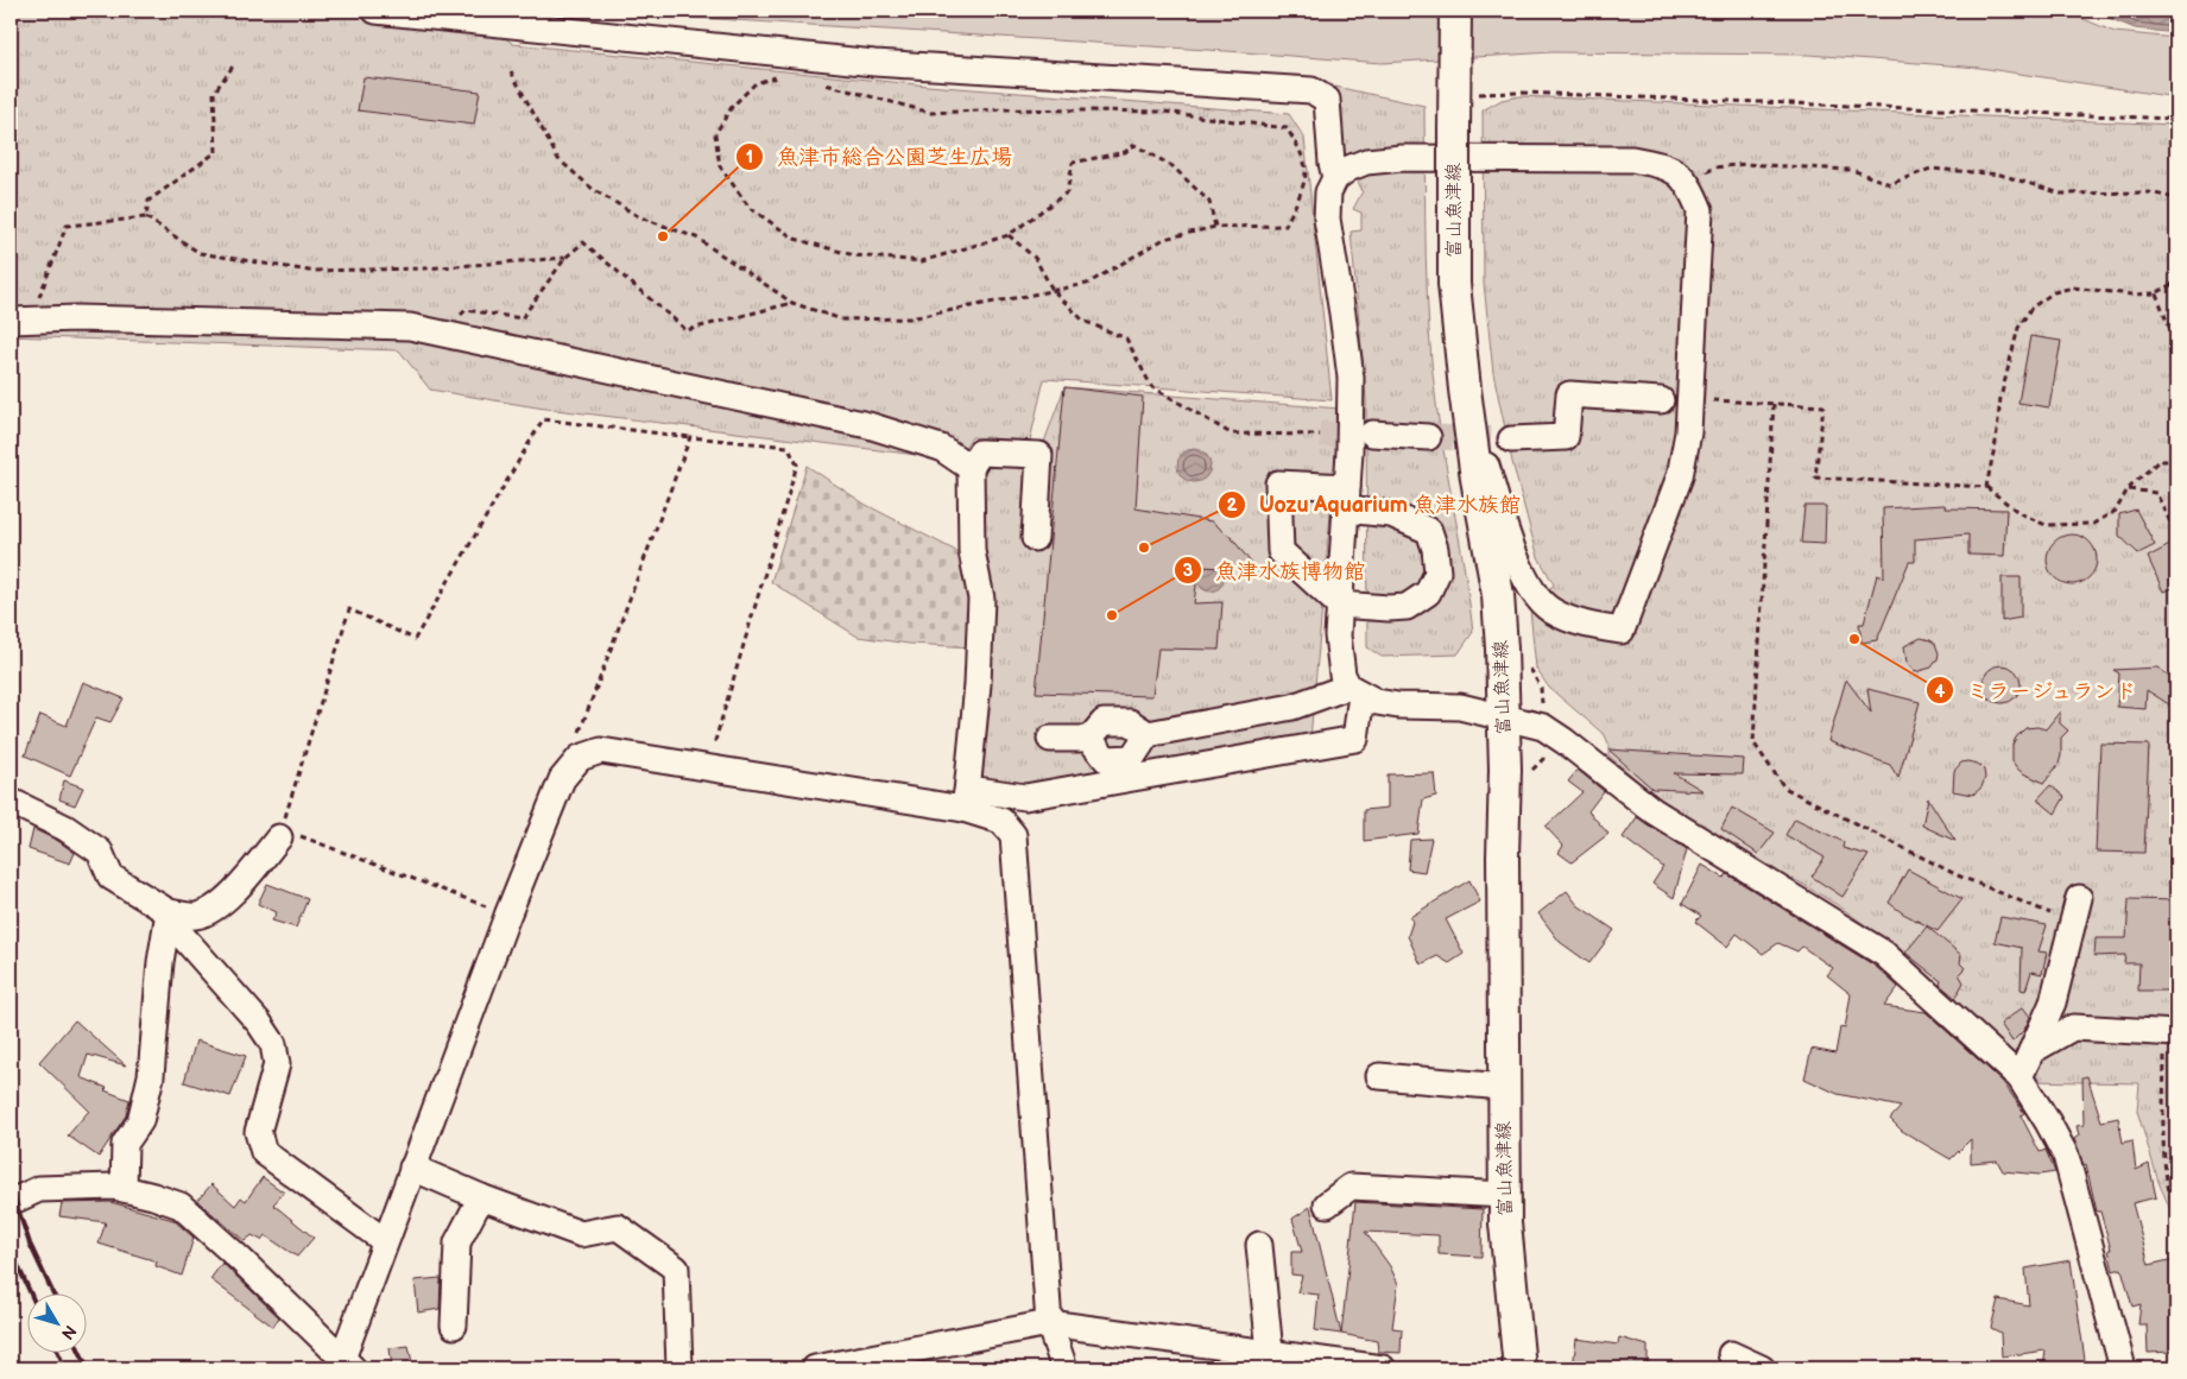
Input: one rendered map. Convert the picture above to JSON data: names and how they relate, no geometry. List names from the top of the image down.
{
  "streets": {
    "main road": ["富山魚津線"]
  },
  "places": [
    "魚津市総合公園芝生広場",
    "Uozu Aquarium 魚津水族館",
    "魚津水族博物館",
    "ミラージュランド"
  ],
  "north": "bottom right"
}
